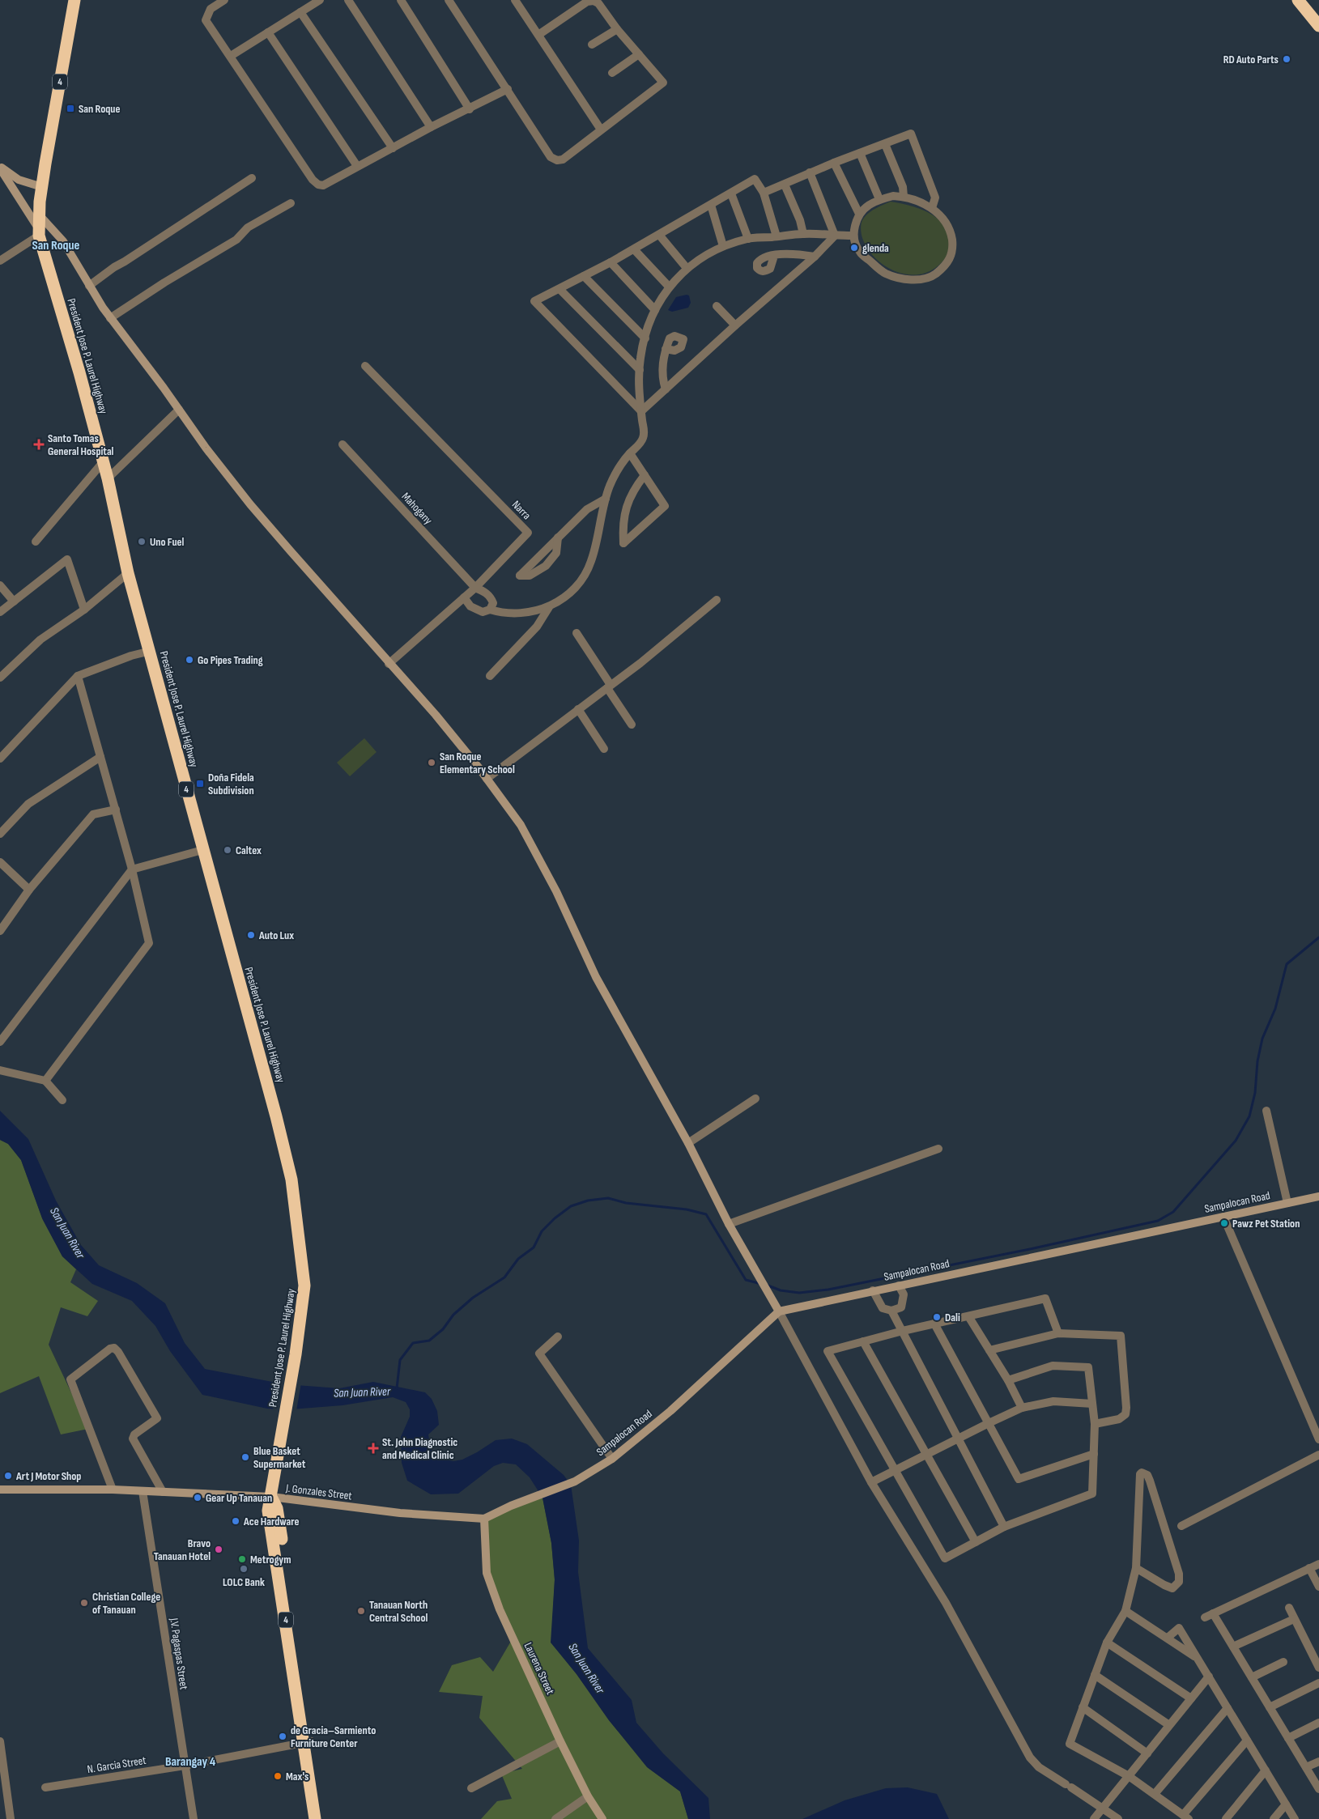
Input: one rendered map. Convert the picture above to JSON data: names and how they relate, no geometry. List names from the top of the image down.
{
  "streets": {
    "highway": ["4", "President Jose P. Laurel Highway"],
    "street": [
      "Mahogany",
      "Narra",
      "Sampalocan Road",
      "J. Gonzales Street",
      "J.V. Pagaspas Street",
      "Laurena Street",
      "N. Garcia Street"
    ]
  },
  "crossings": [
    ["4", "President Jose P. Laurel Highway"],
    ["President Jose P. Laurel Highway", "J. Gonzales Street"],
    ["President Jose P. Laurel Highway", "N. Garcia Street"],
    ["Mahogany", "Narra"],
    ["Sampalocan Road", "J. Gonzales Street"],
    ["J. Gonzales Street", "J.V. Pagaspas Street"],
    ["J. Gonzales Street", "Laurena Street"],
    ["J.V. Pagaspas Street", "N. Garcia Street"]
  ],
  "districts": ["San Roque", "Barangay 4"],
  "water": ["San Juan River"],
  "places": {
    "other": [
      "RD Auto Parts",
      "glenda",
      "Uno Fuel",
      "Go Pipes Trading",
      "San Roque Elementary School",
      "Caltex",
      "Auto Lux",
      "Pawz Pet Station",
      "Dali",
      "Blue Basket Supermarket",
      "Art J Motor Shop",
      "Gear Up Tanauan",
      "Ace Hardware",
      "Bravo Tanauan Hotel",
      "Metrogym",
      "LOLC Bank",
      "Christian College of Tanauan",
      "Tanauan North Central School",
      "de Gracia–Sarmiento Furniture Center",
      "Max's"
    ],
    "transit": ["San Roque", "Doña Fidela Subdivision"],
    "health": ["Santo Tomas General Hospital", "St. John Diagnostic and Medical Clinic"]
  }
}
